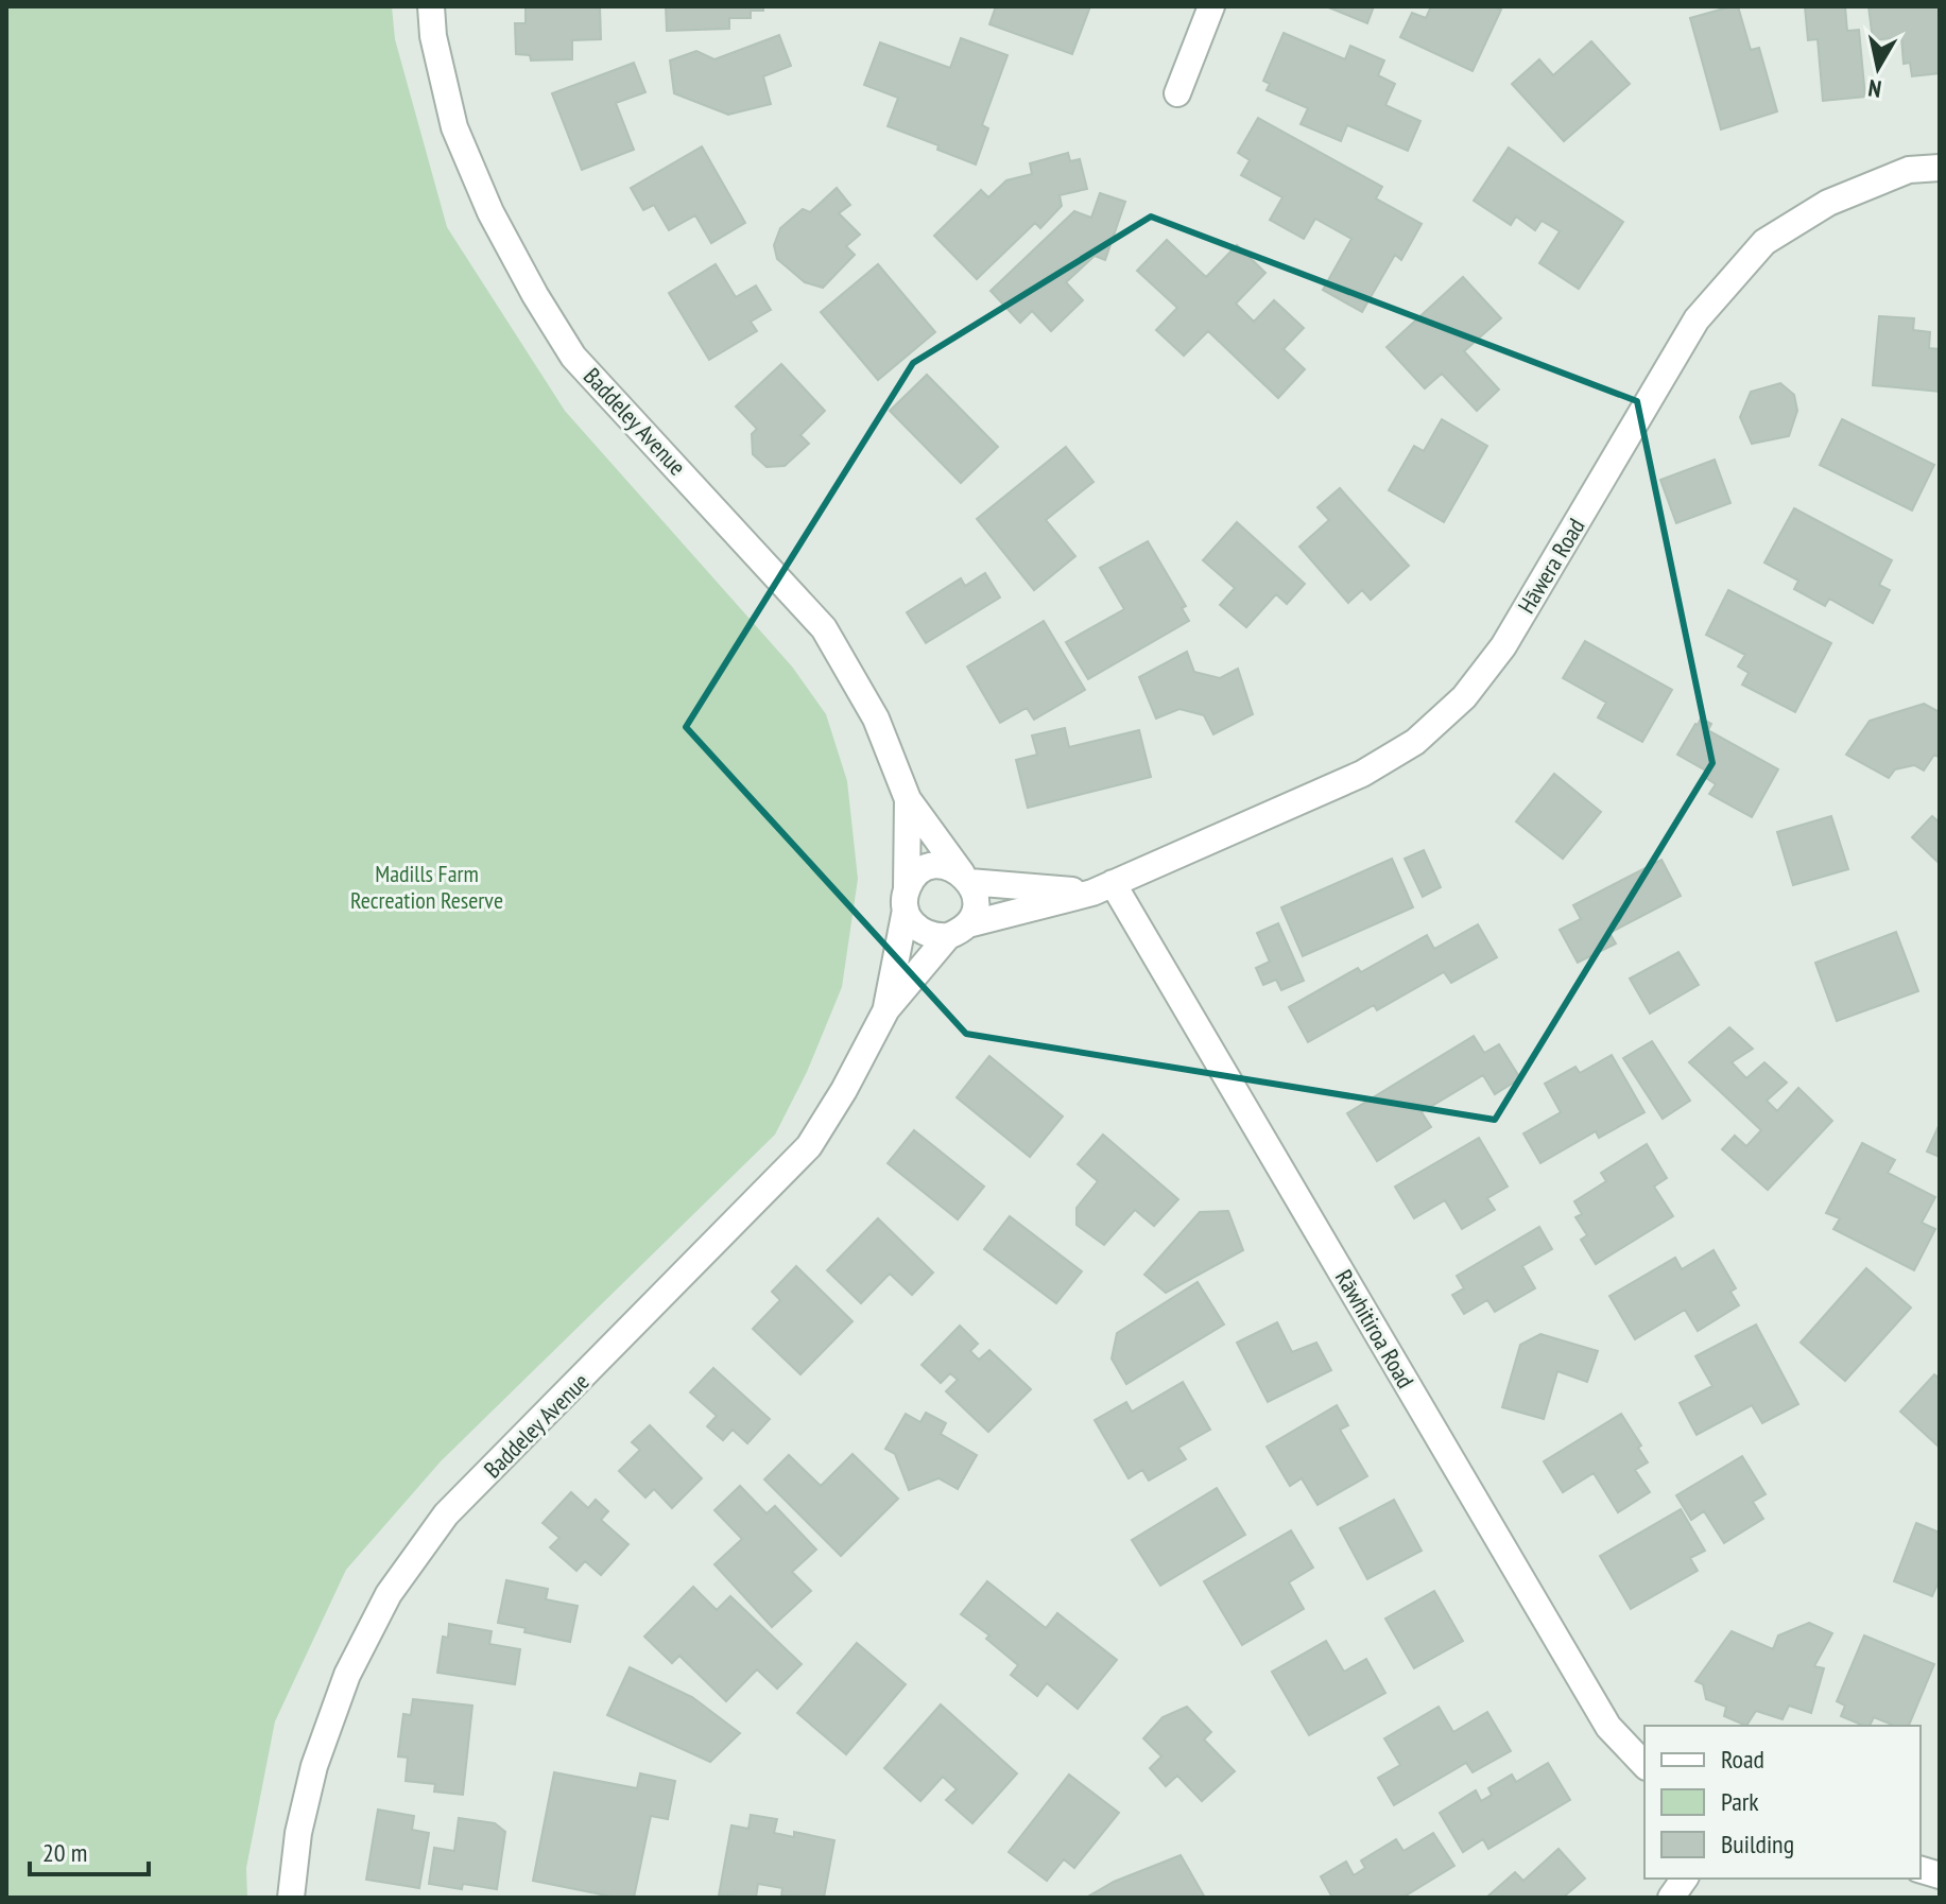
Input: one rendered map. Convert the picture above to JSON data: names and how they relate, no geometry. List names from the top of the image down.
{
  "streets": {
    "street": ["Baddeley Avenue", "Hāwera Road", "Rāwhitiroa Road"]
  },
  "crossings": [
    ["Baddeley Avenue", "Hāwera Road"],
    ["Hāwera Road", "Rāwhitiroa Road"]
  ],
  "parks": ["Madills Farm Recreation Reserve"],
  "legend": ["Road", "Park", "Building"],
  "scale_bar": "20 m",
  "north": "bottom"
}
